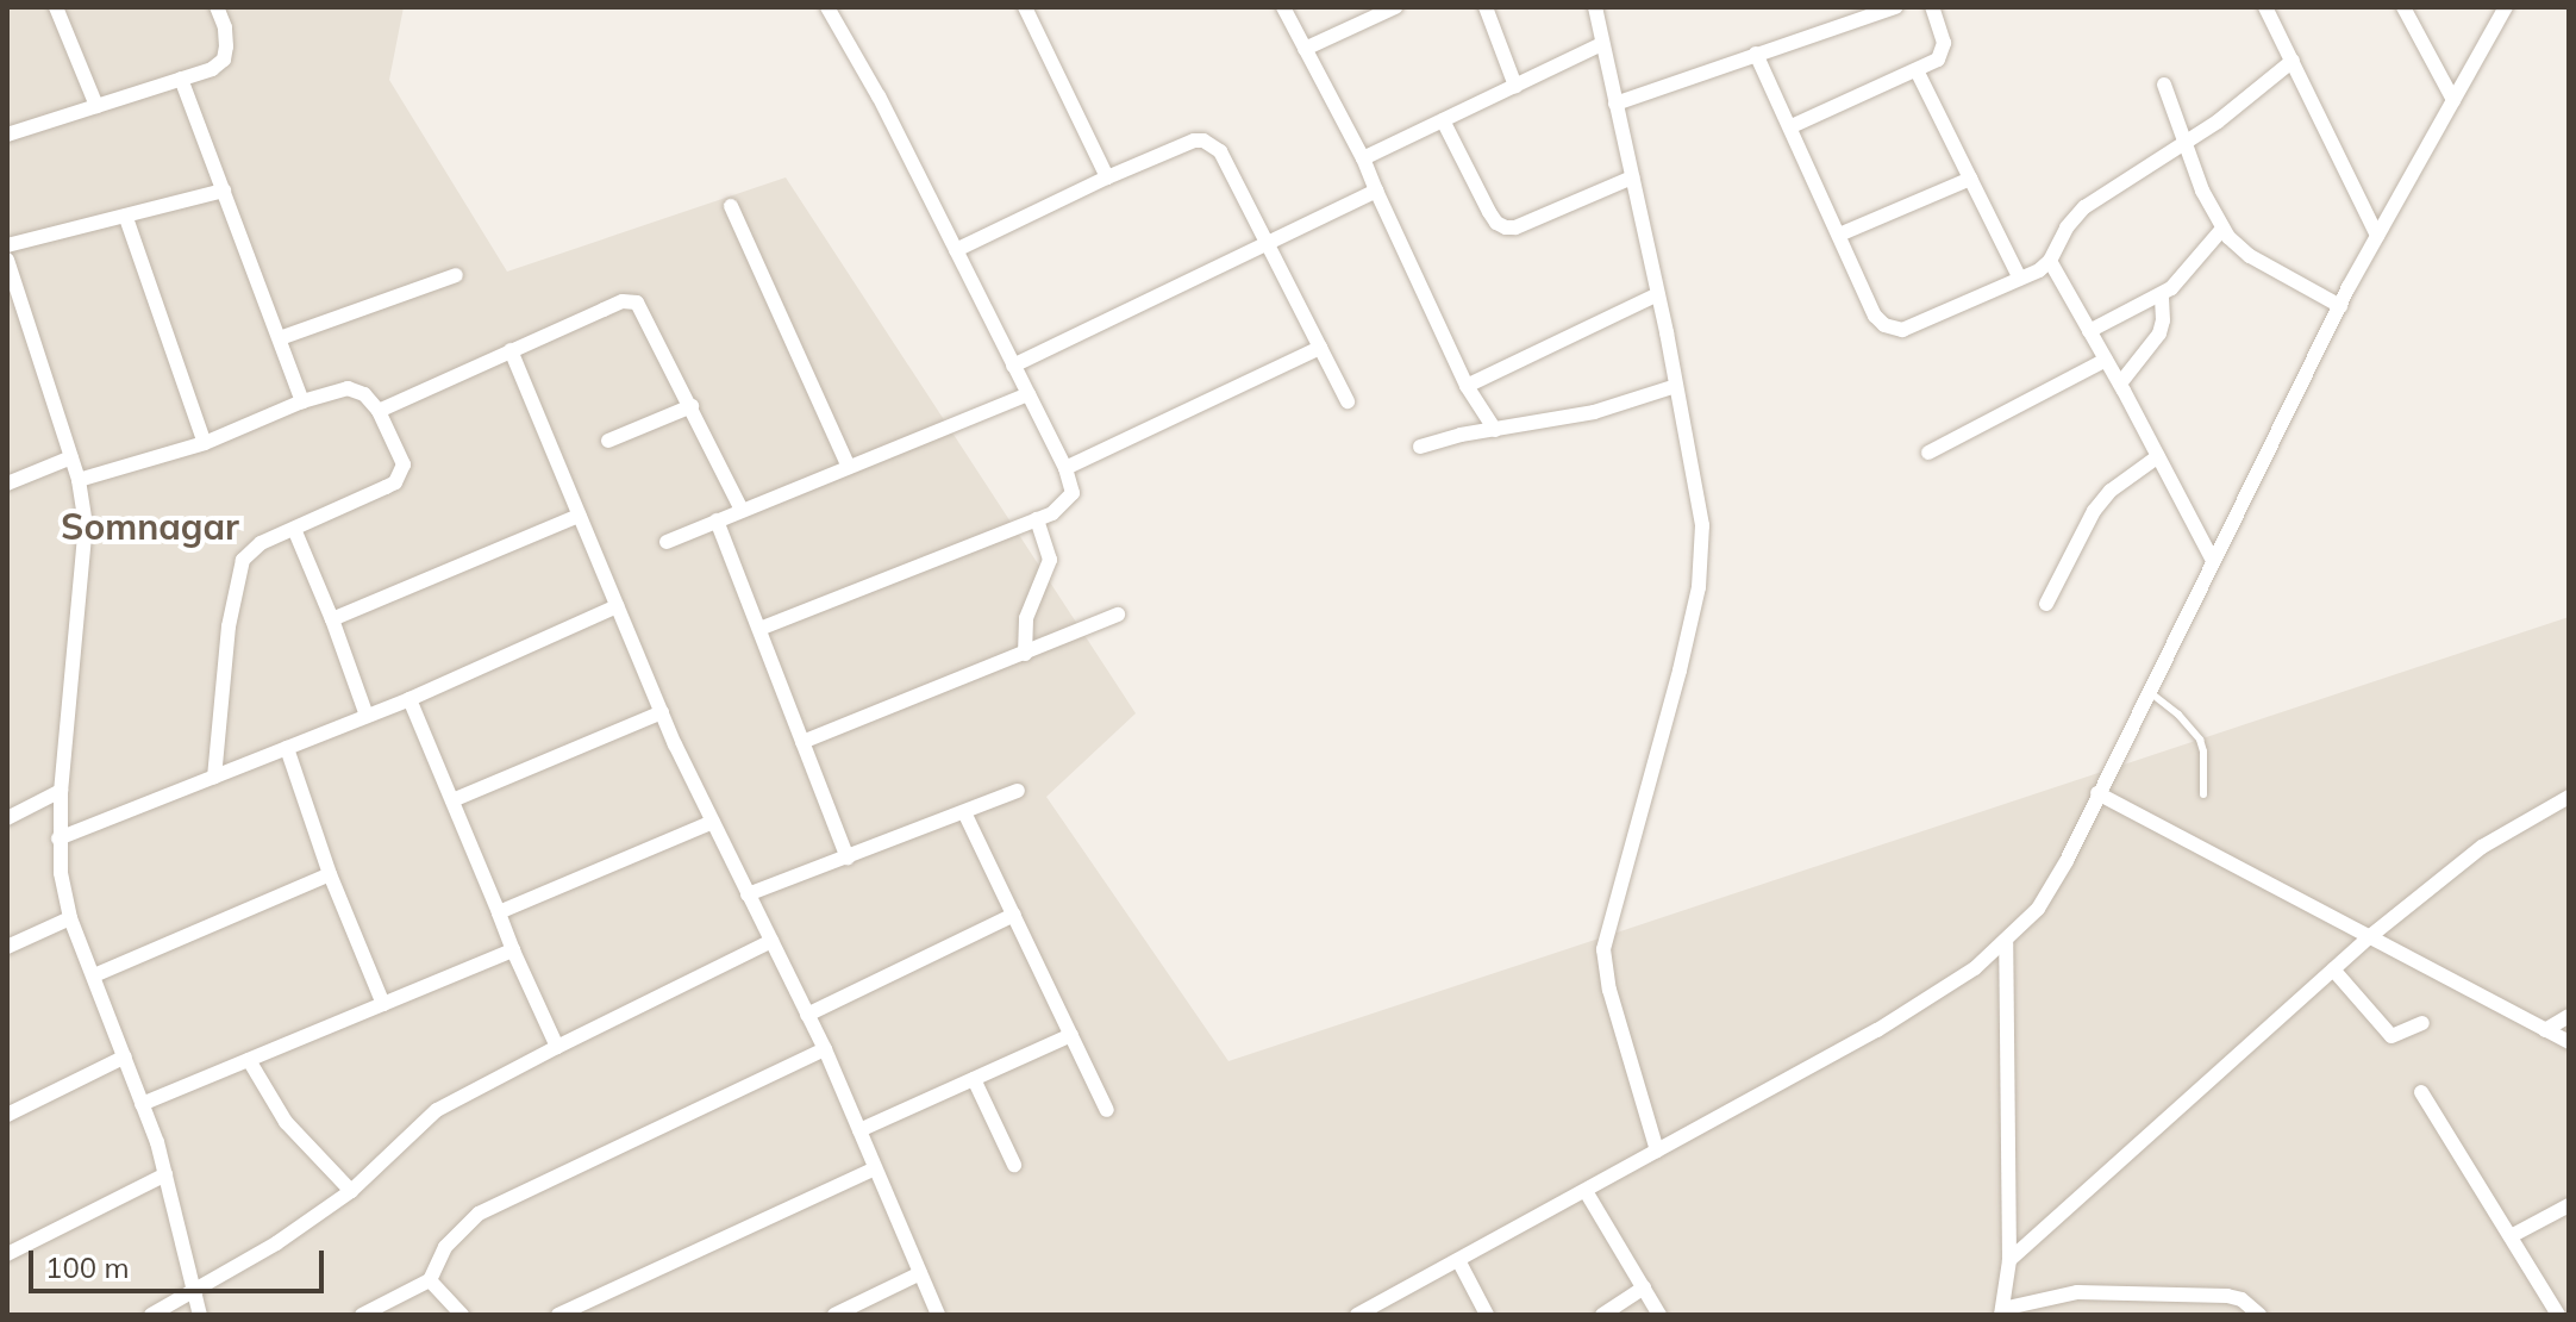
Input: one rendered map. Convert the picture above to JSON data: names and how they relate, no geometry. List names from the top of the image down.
{
  "districts": ["Somnagar"],
  "scale_bar": "100 m"
}
